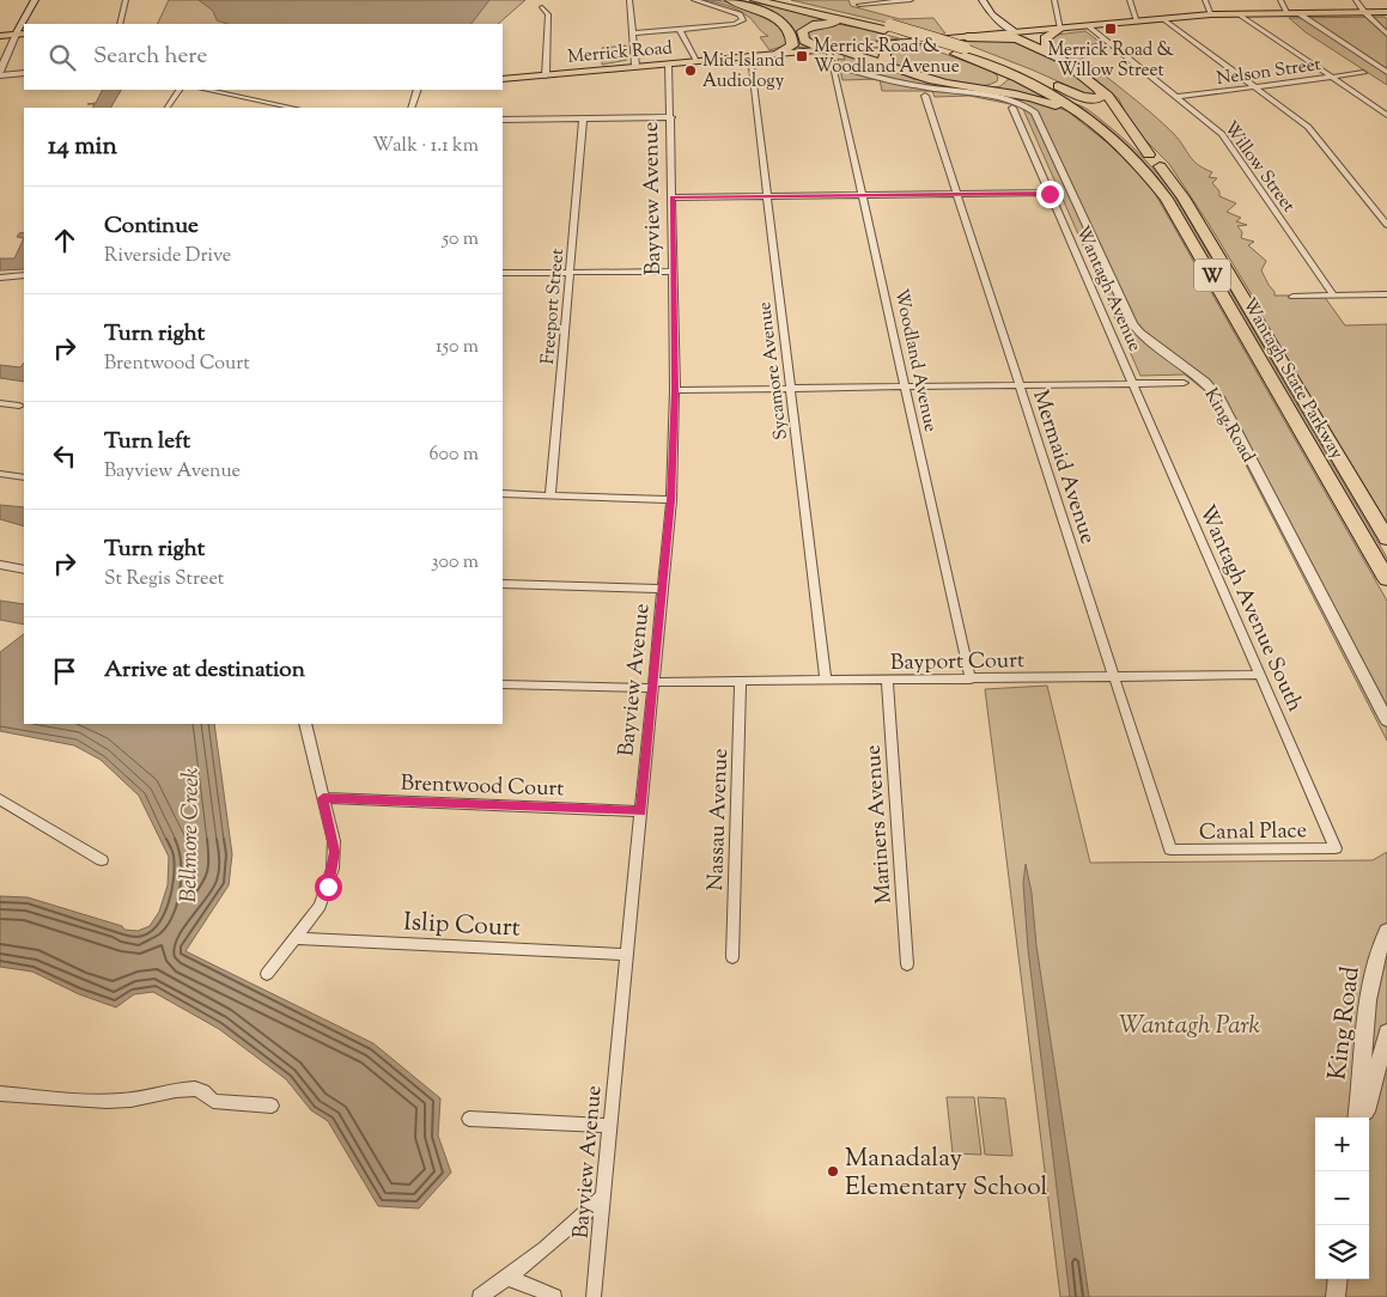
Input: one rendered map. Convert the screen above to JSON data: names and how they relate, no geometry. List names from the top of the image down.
{
  "streets": {
    "highway": ["W", "Wantagh State Parkway"],
    "main road": ["Merrick Road"],
    "street": [
      "Nelson Street",
      "Willow Street",
      "Bayview Avenue",
      "Wantagh Avenue",
      "Freeport Street",
      "Woodland Avenue",
      "Sycamore Avenue",
      "King Road",
      "Mermaid Avenue",
      "Wantagh Avenue South",
      "Bayport Court",
      "Brentwood Court",
      "Nassau Avenue",
      "Mariners Avenue",
      "Canal Place",
      "Islip Court"
    ]
  },
  "crossings": [
    ["Merrick Road", "Willow Street"],
    ["Merrick Road", "Bayview Avenue"],
    ["Merrick Road", "Woodland Avenue"],
    ["Merrick Road", "Sycamore Avenue"],
    ["Merrick Road", "Wantagh State Parkway"],
    ["Nelson Street", "Willow Street"],
    ["Bayview Avenue", "Bayport Court"],
    ["Bayview Avenue", "Brentwood Court"],
    ["Bayview Avenue", "Islip Court"],
    ["Wantagh Avenue", "Wantagh Avenue South"],
    ["Woodland Avenue", "King Road"],
    ["Woodland Avenue", "Bayport Court"],
    ["Sycamore Avenue", "Bayport Court"],
    ["Mermaid Avenue", "Bayport Court"],
    ["Mermaid Avenue", "Canal Place"],
    ["Wantagh Avenue South", "Bayport Court"],
    ["Wantagh Avenue South", "Canal Place"],
    ["Bayport Court", "Nassau Avenue"],
    ["Bayport Court", "Mariners Avenue"]
  ],
  "water": ["Bellmore Creek"],
  "parks": ["Wantagh Park"],
  "places": {
    "transit": ["Merrick Road & Willow Street", "Merrick Road & Woodland Avenue"],
    "other": ["Mid Island Audiology", "Manadalay Elementary School"]
  },
  "page": {
    "search": "Search here",
    "heading": ["14 min", "Walk · 1.1 km"],
    "list": [
      ["Continue", "Riverside Drive", "50 m"],
      ["Turn right", "Brentwood Court", "150 m"],
      ["Turn left", "Bayview Avenue", "600 m"],
      ["Turn right", "St Regis Street", "300 m"],
      "Arrive at destination"
    ],
    "map_buttons": ["+", "−"]
  }
}
